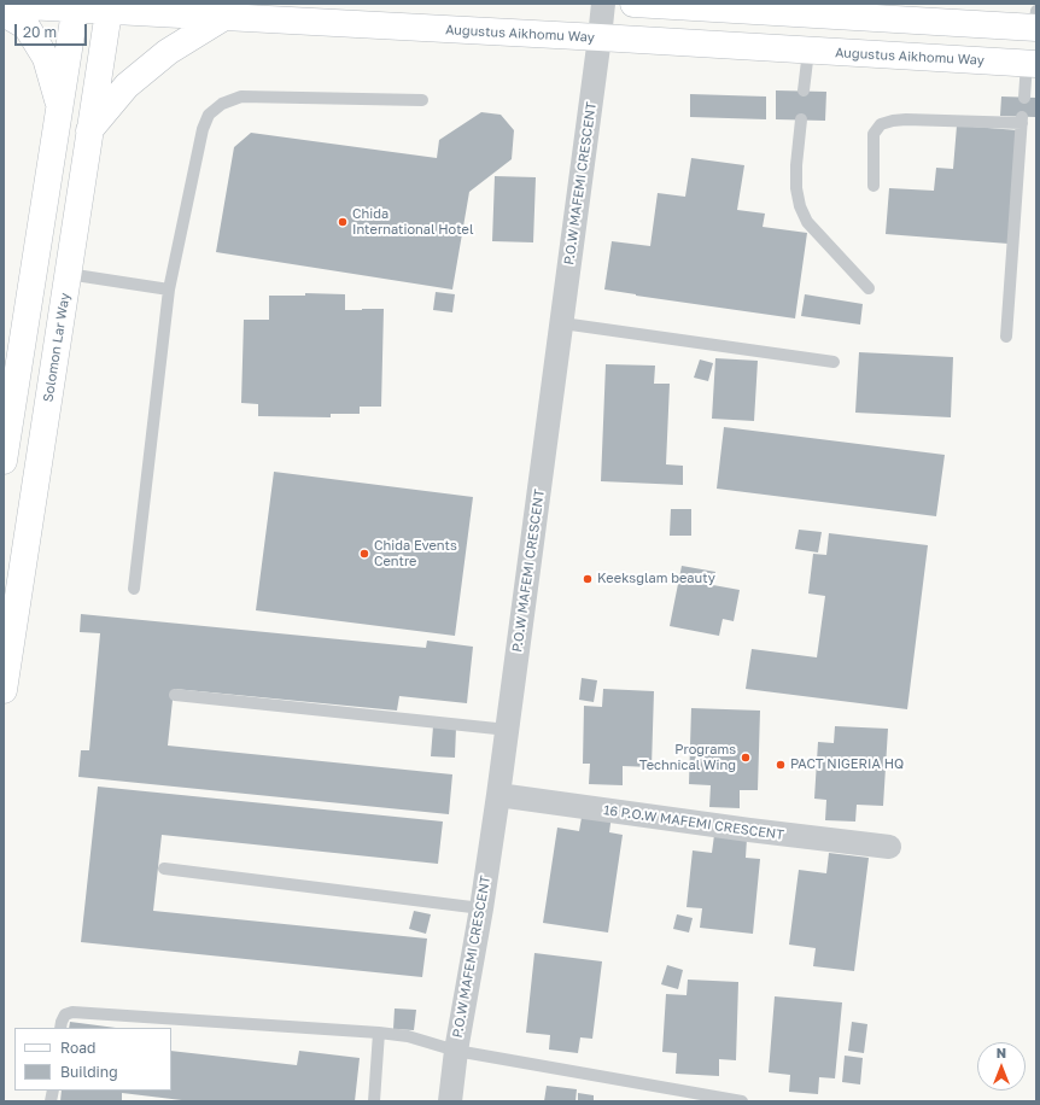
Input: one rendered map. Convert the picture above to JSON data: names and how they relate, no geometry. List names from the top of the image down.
{
  "streets": {
    "street": [
      "Augustus Aikhomu Way",
      "P.O.W MAFEMI CRESCENT",
      "Solomon Lar Way",
      "16 P.O.W MAFEMI CRESCENT"
    ]
  },
  "crossings": [
    ["Augustus Aikhomu Way", "P.O.W MAFEMI CRESCENT"],
    ["Augustus Aikhomu Way", "Solomon Lar Way"],
    ["P.O.W MAFEMI CRESCENT", "16 P.O.W MAFEMI CRESCENT"]
  ],
  "places": [
    "Chida International Hotel",
    "Chida Events Centre",
    "Keeksglam beauty",
    "Programs Technical Wing",
    "PACT NIGERIA HQ"
  ],
  "legend": ["Road", "Building"],
  "scale_bar": "20 m",
  "north": "top"
}
